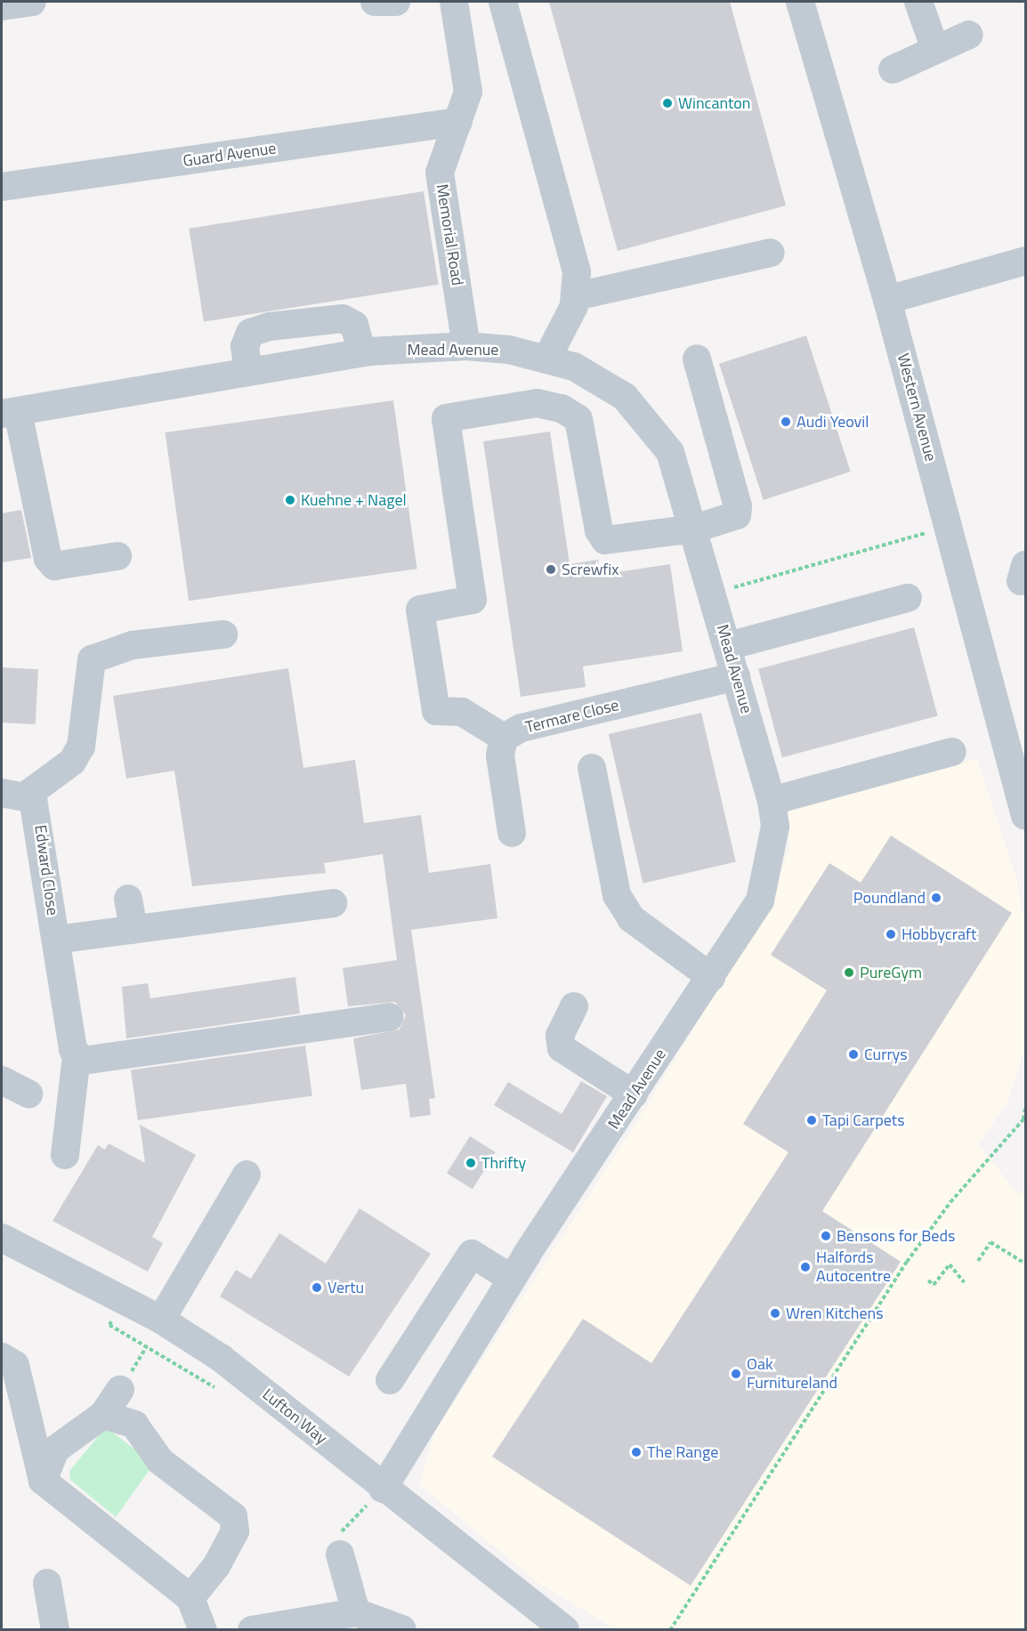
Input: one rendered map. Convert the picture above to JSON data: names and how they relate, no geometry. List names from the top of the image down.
{
  "streets": {
    "street": [
      "Guard Avenue",
      "Memorial Road",
      "Mead Avenue",
      "Western Avenue",
      "Termare Close",
      "Edward Close",
      "Lufton Way"
    ]
  },
  "crossings": [
    ["Guard Avenue", "Memorial Road"],
    ["Memorial Road", "Mead Avenue"],
    ["Mead Avenue", "Termare Close"],
    ["Mead Avenue", "Lufton Way"]
  ],
  "places": [
    "Wincanton",
    "Audi Yeovil",
    "Kuehne + Nagel",
    "Screwfix",
    "Poundland",
    "Hobbycraft",
    "PureGym",
    "Currys",
    "Tapi Carpets",
    "Thrifty",
    "Bensons for Beds",
    "Halfords Autocentre",
    "Vertu",
    "Wren Kitchens",
    "Oak Furnitureland",
    "The Range"
  ]
}
